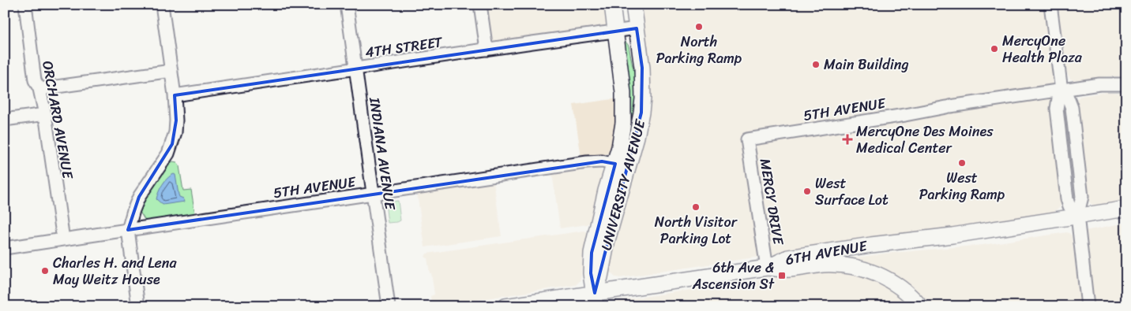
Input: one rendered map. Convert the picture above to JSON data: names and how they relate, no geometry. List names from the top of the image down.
{
  "streets": {
    "main road": ["UNIVERSITY AVENUE", "6TH AVENUE"],
    "street": [
      "4TH STREET",
      "5TH AVENUE",
      "ORCHARD AVENUE",
      "INDIANA AVENUE",
      "MERCY DRIVE"
    ]
  },
  "crossings": [
    ["4TH STREET", "INDIANA AVENUE"],
    ["4TH STREET", "UNIVERSITY AVENUE"],
    ["5TH AVENUE", "ORCHARD AVENUE"],
    ["5TH AVENUE", "INDIANA AVENUE"],
    ["5TH AVENUE", "UNIVERSITY AVENUE"],
    ["5TH AVENUE", "MERCY DRIVE"],
    ["UNIVERSITY AVENUE", "6TH AVENUE"],
    ["MERCY DRIVE", "6TH AVENUE"]
  ],
  "places": {
    "other": [
      "North Parking Ramp",
      "MercyOne Health Plaza",
      "Main Building",
      "West Parking Ramp",
      "West Surface Lot",
      "North Visitor Parking Lot",
      "Charles H. and Lena May Weitz House"
    ],
    "health": ["MercyOne Des Moines Medical Center"],
    "transit": ["6th Ave & Ascension St"]
  }
}
